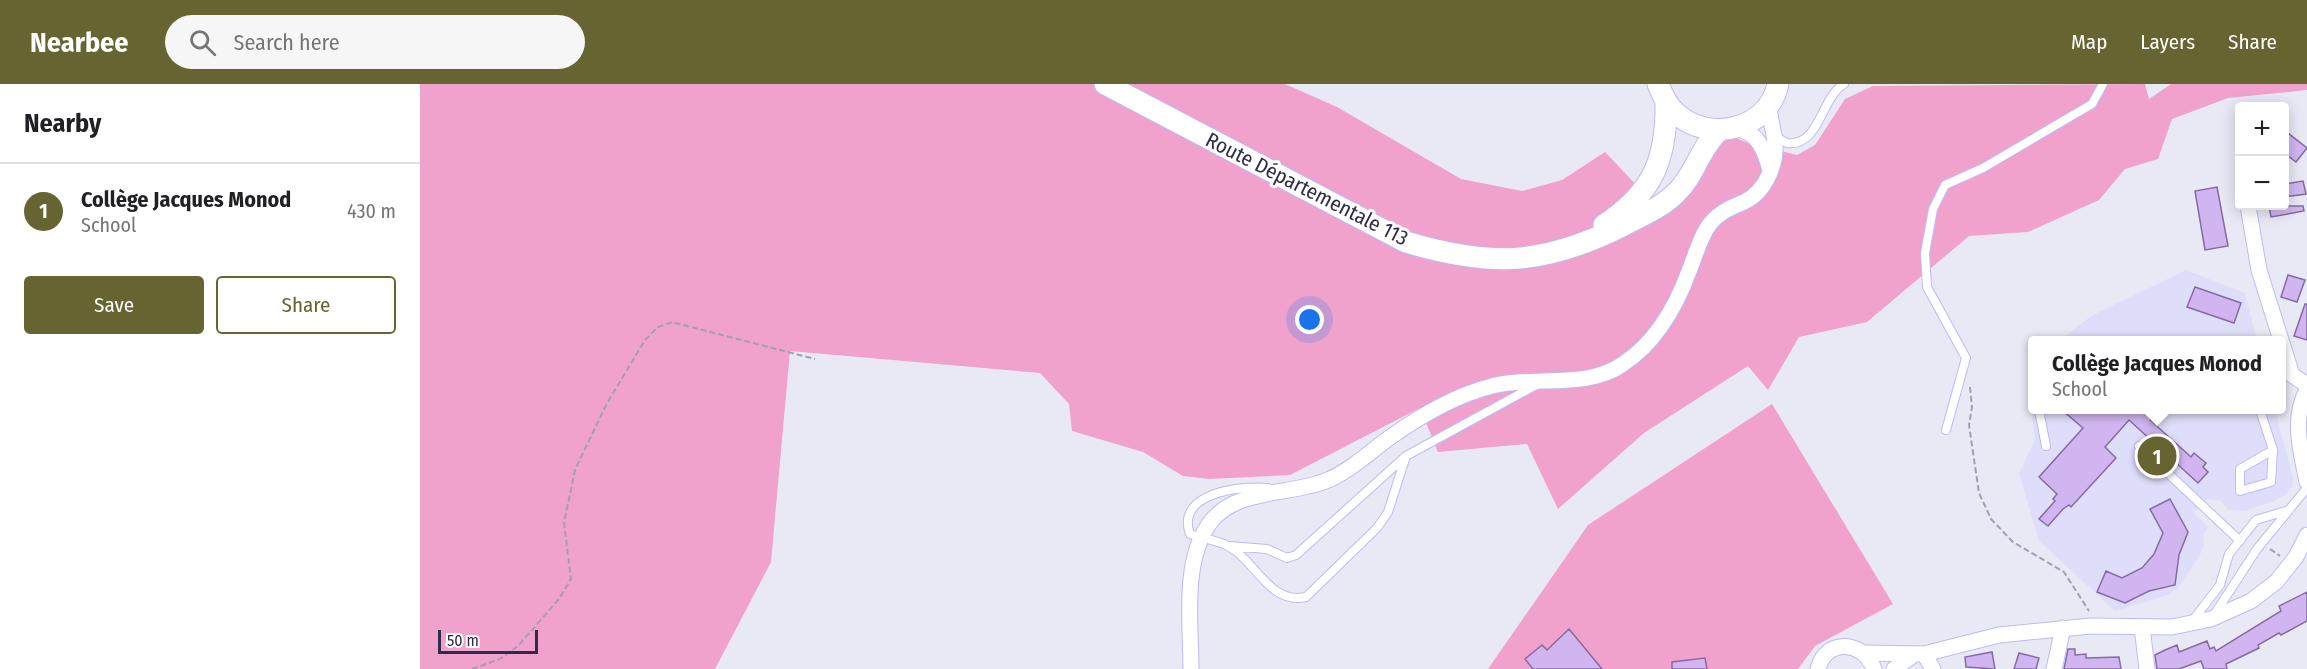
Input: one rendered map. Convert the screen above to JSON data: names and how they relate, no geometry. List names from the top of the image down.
{
  "streets": {
    "main road": ["Route Départementale 113"]
  },
  "scale_bar": "50 m",
  "page": {
    "header": "Nearbee",
    "search": "Search here",
    "nav": ["Map", "Layers", "Share"],
    "heading": "Nearby",
    "map_buttons": ["+", "−"],
    "list": [
      {
        "mark": "1",
        "name": "Collège Jacques Monod",
        "note": "School",
        "value": "430 m"
      }
    ],
    "buttons": ["Save", "Share"],
    "popup": ["Collège Jacques Monod", "School"],
    "pins": "1",
    "scale": "50 m"
  }
}
